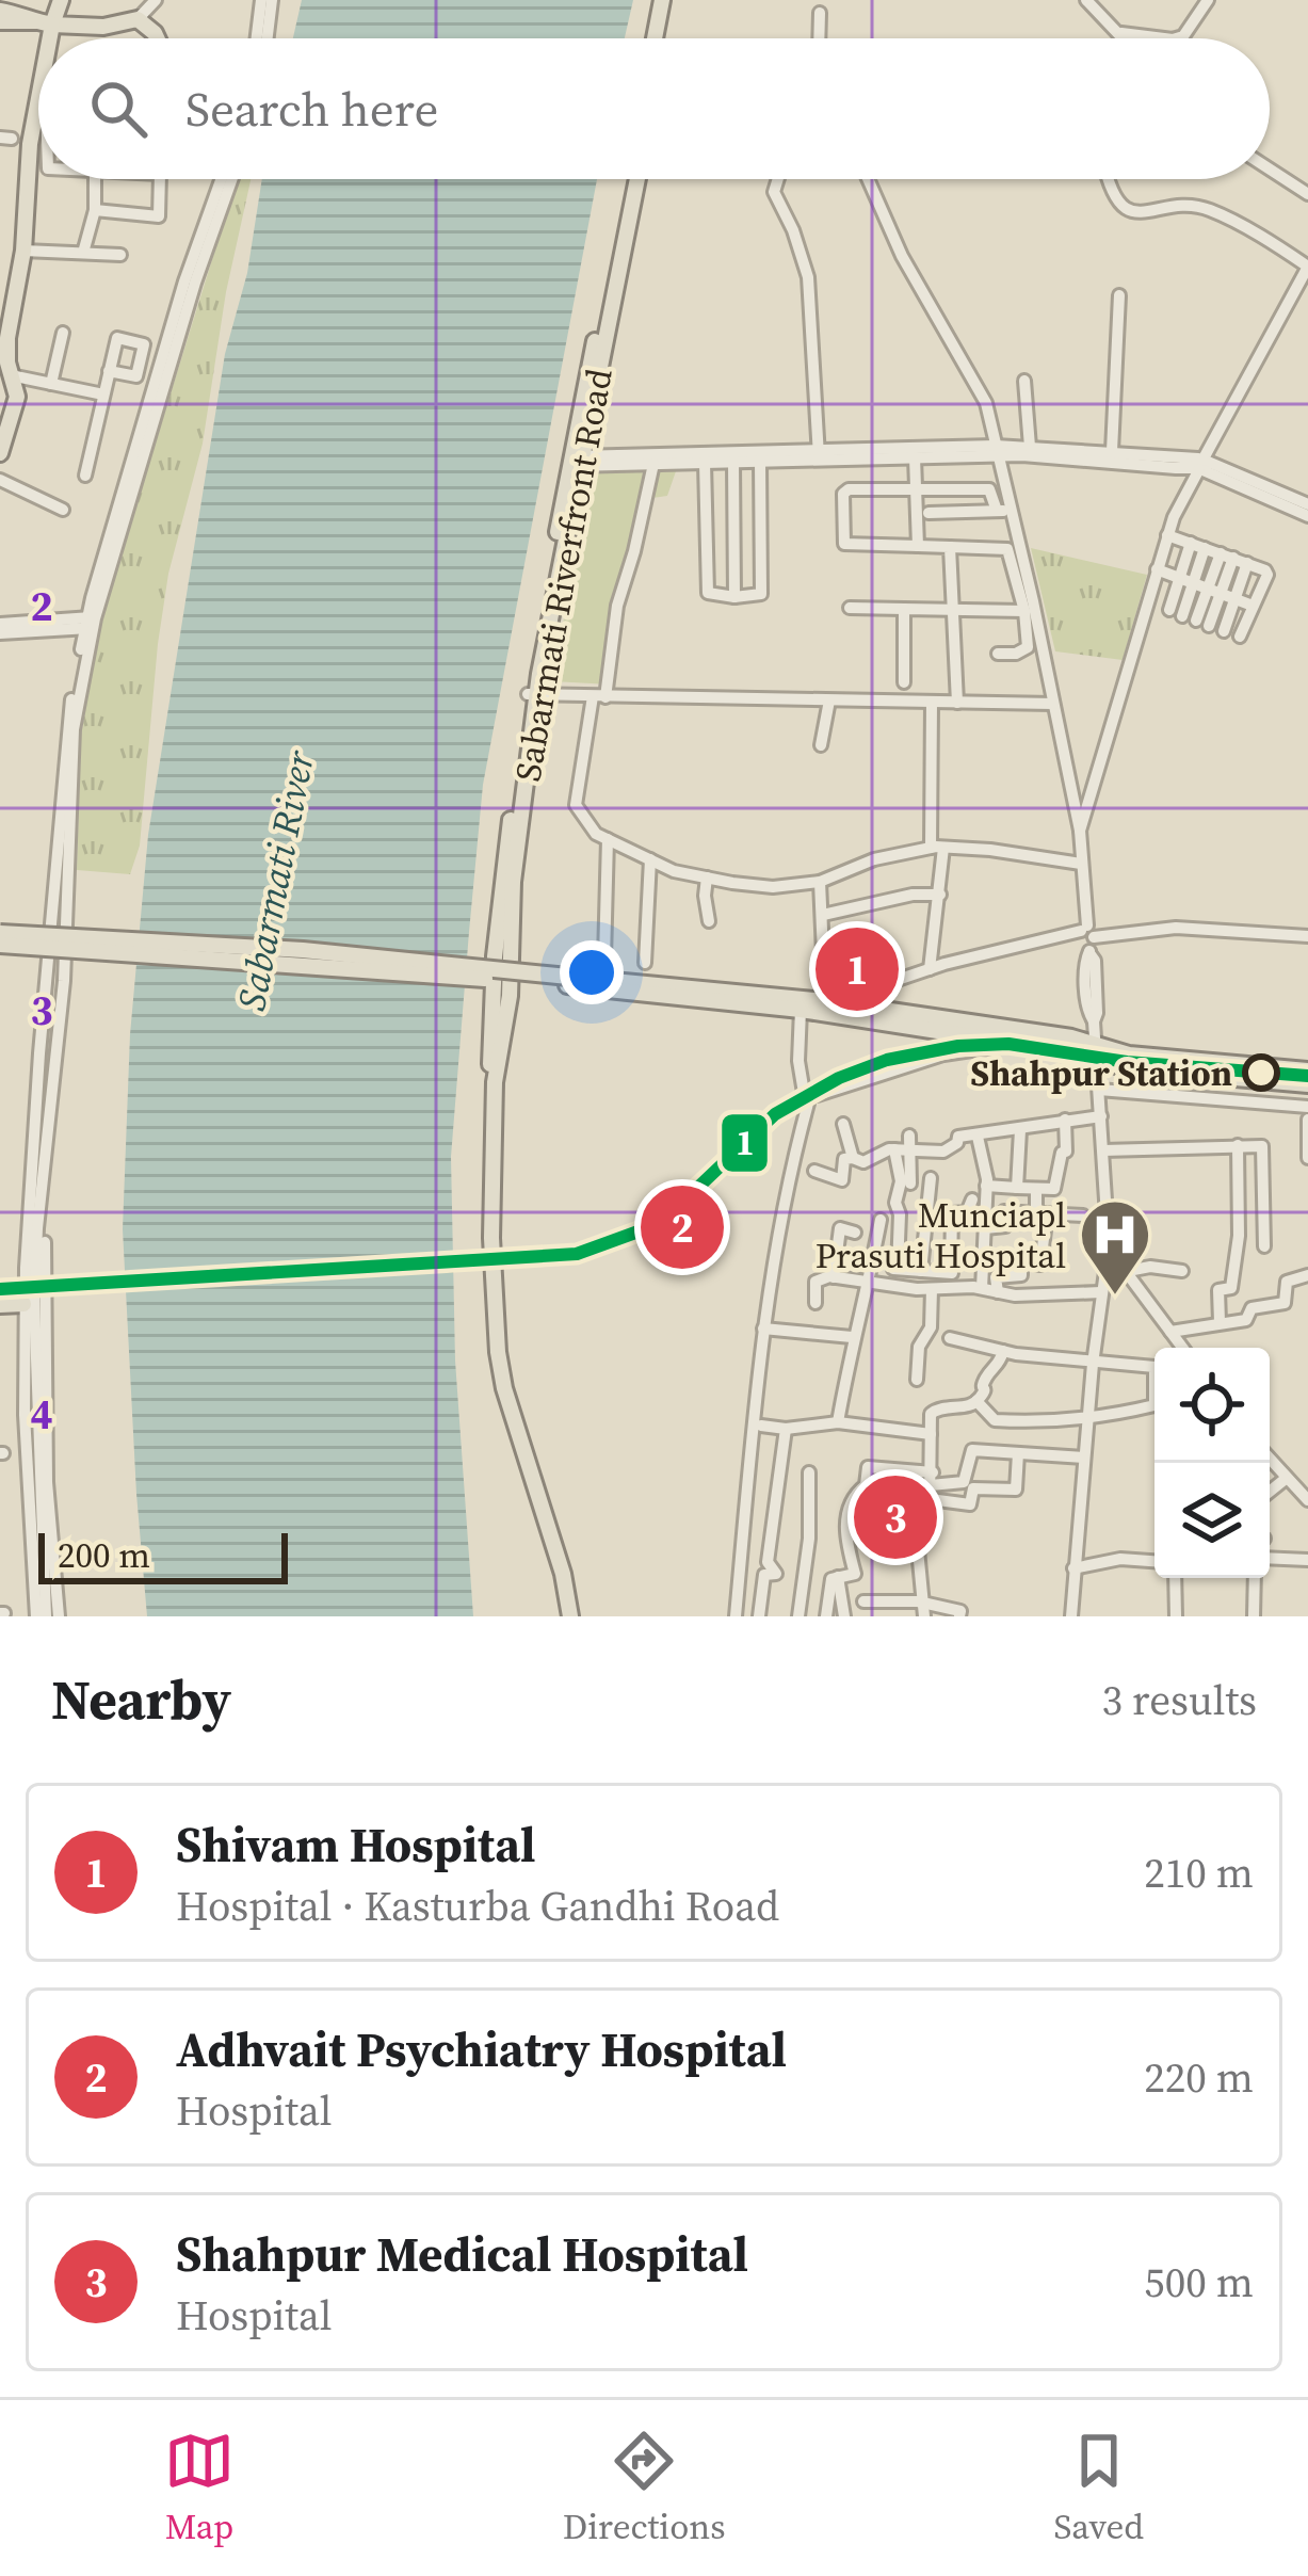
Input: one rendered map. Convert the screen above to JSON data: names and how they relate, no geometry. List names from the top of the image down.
{
  "streets": {
    "main road": ["Sabarmati Riverfront Road"]
  },
  "water": ["Sabarmati River"],
  "places": {
    "other": ["Shahpur Station"],
    "hospital": ["Munciapl Prasuti Hospital"]
  },
  "lines": ["transit line 1"],
  "scale_bar": "200 m",
  "page": {
    "search": "Search here",
    "pins": ["1", "2", "3"],
    "scale": "200 m",
    "heading": ["Nearby", "3 results"],
    "list": [
      {
        "mark": "1",
        "name": "Shivam Hospital",
        "note": "Hospital · Kasturba Gandhi Road",
        "value": "210 m"
      },
      {
        "mark": "2",
        "name": "Adhvait Psychiatry Hospital",
        "note": "Hospital",
        "value": "220 m"
      },
      {
        "mark": "3",
        "name": "Shahpur Medical Hospital",
        "note": "Hospital",
        "value": "500 m"
      }
    ],
    "nav": ["Map", "Directions", "Saved"]
  },
  "grid": {
    "rows": ["2", "3", "4"]
  }
}
